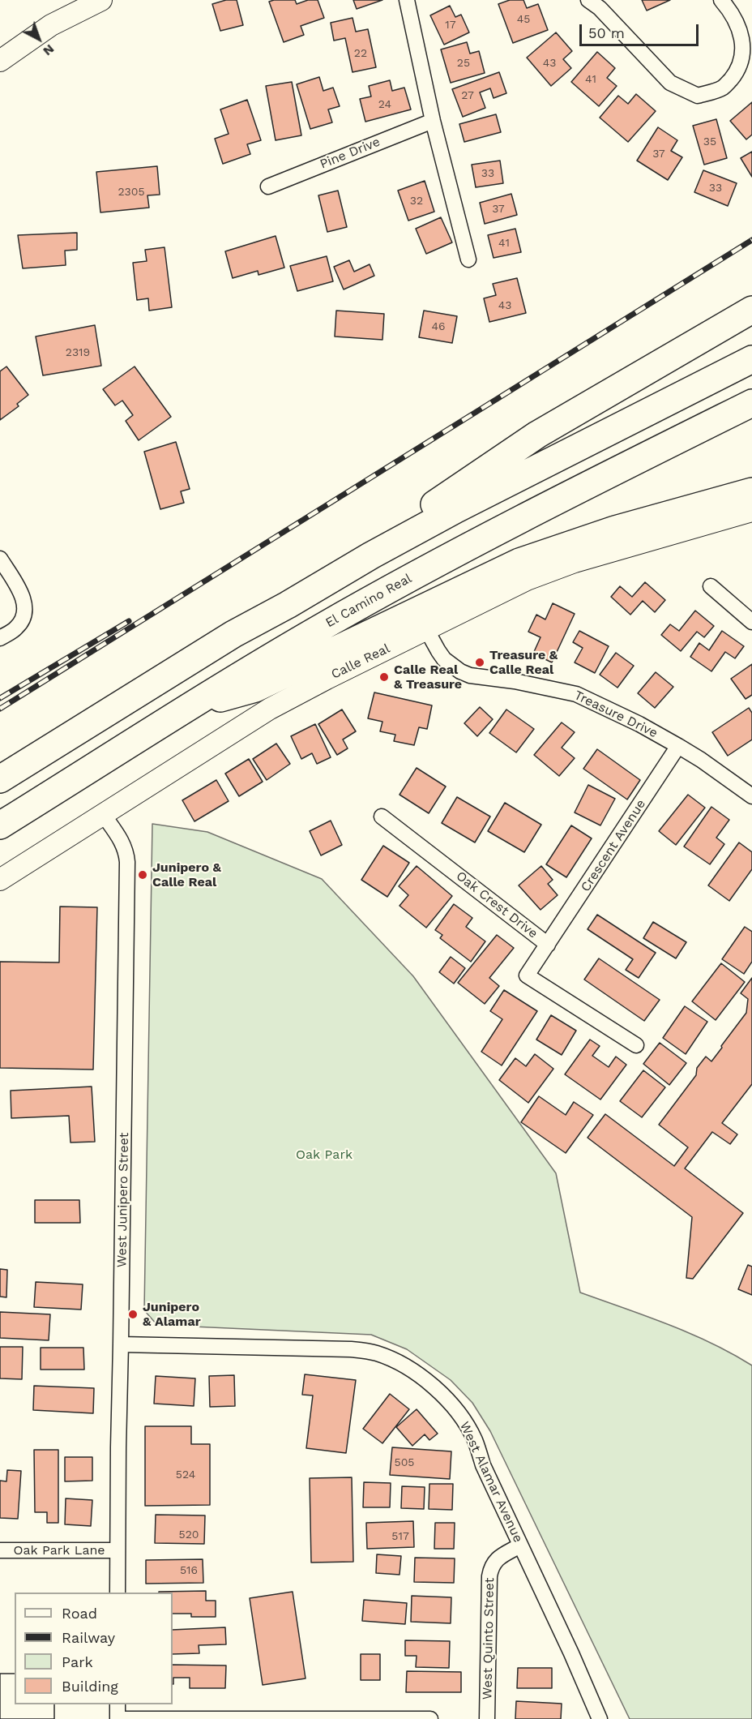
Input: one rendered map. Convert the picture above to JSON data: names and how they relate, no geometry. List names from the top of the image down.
{
  "streets": {
    "highway": ["El Camino Real"],
    "street": [
      "Pine Drive",
      "Calle Real",
      "Treasure Drive",
      "Crescent Avenue",
      "Oak Crest Drive",
      "West Junipero Street",
      "West Alamar Avenue",
      "Oak Park Lane",
      "West Quinto Street"
    ]
  },
  "crossings": [
    ["Calle Real", "Treasure Drive"],
    ["Calle Real", "West Junipero Street"],
    ["Treasure Drive", "Crescent Avenue"],
    ["Crescent Avenue", "Oak Crest Drive"],
    ["West Junipero Street", "West Alamar Avenue"],
    ["West Junipero Street", "Oak Park Lane"],
    ["West Alamar Avenue", "West Quinto Street"]
  ],
  "parks": ["Oak Park"],
  "places": [
    "Treasure & Calle Real",
    "Calle Real & Treasure",
    "Junipero & Calle Real",
    "Junipero & Alamar"
  ],
  "house_numbers": [
    "45",
    "17",
    "22",
    "25",
    "43",
    "41",
    "27",
    "24",
    "35",
    "37",
    "33",
    "33",
    "2305",
    "32",
    "37",
    "41",
    "43",
    "46",
    "2319",
    "505",
    "524",
    "520",
    "517",
    "516"
  ],
  "legend": [
    "Road",
    "Railway",
    "Park",
    "Building"
  ],
  "scale_bar": "50 m",
  "north": "bottom right"
}
